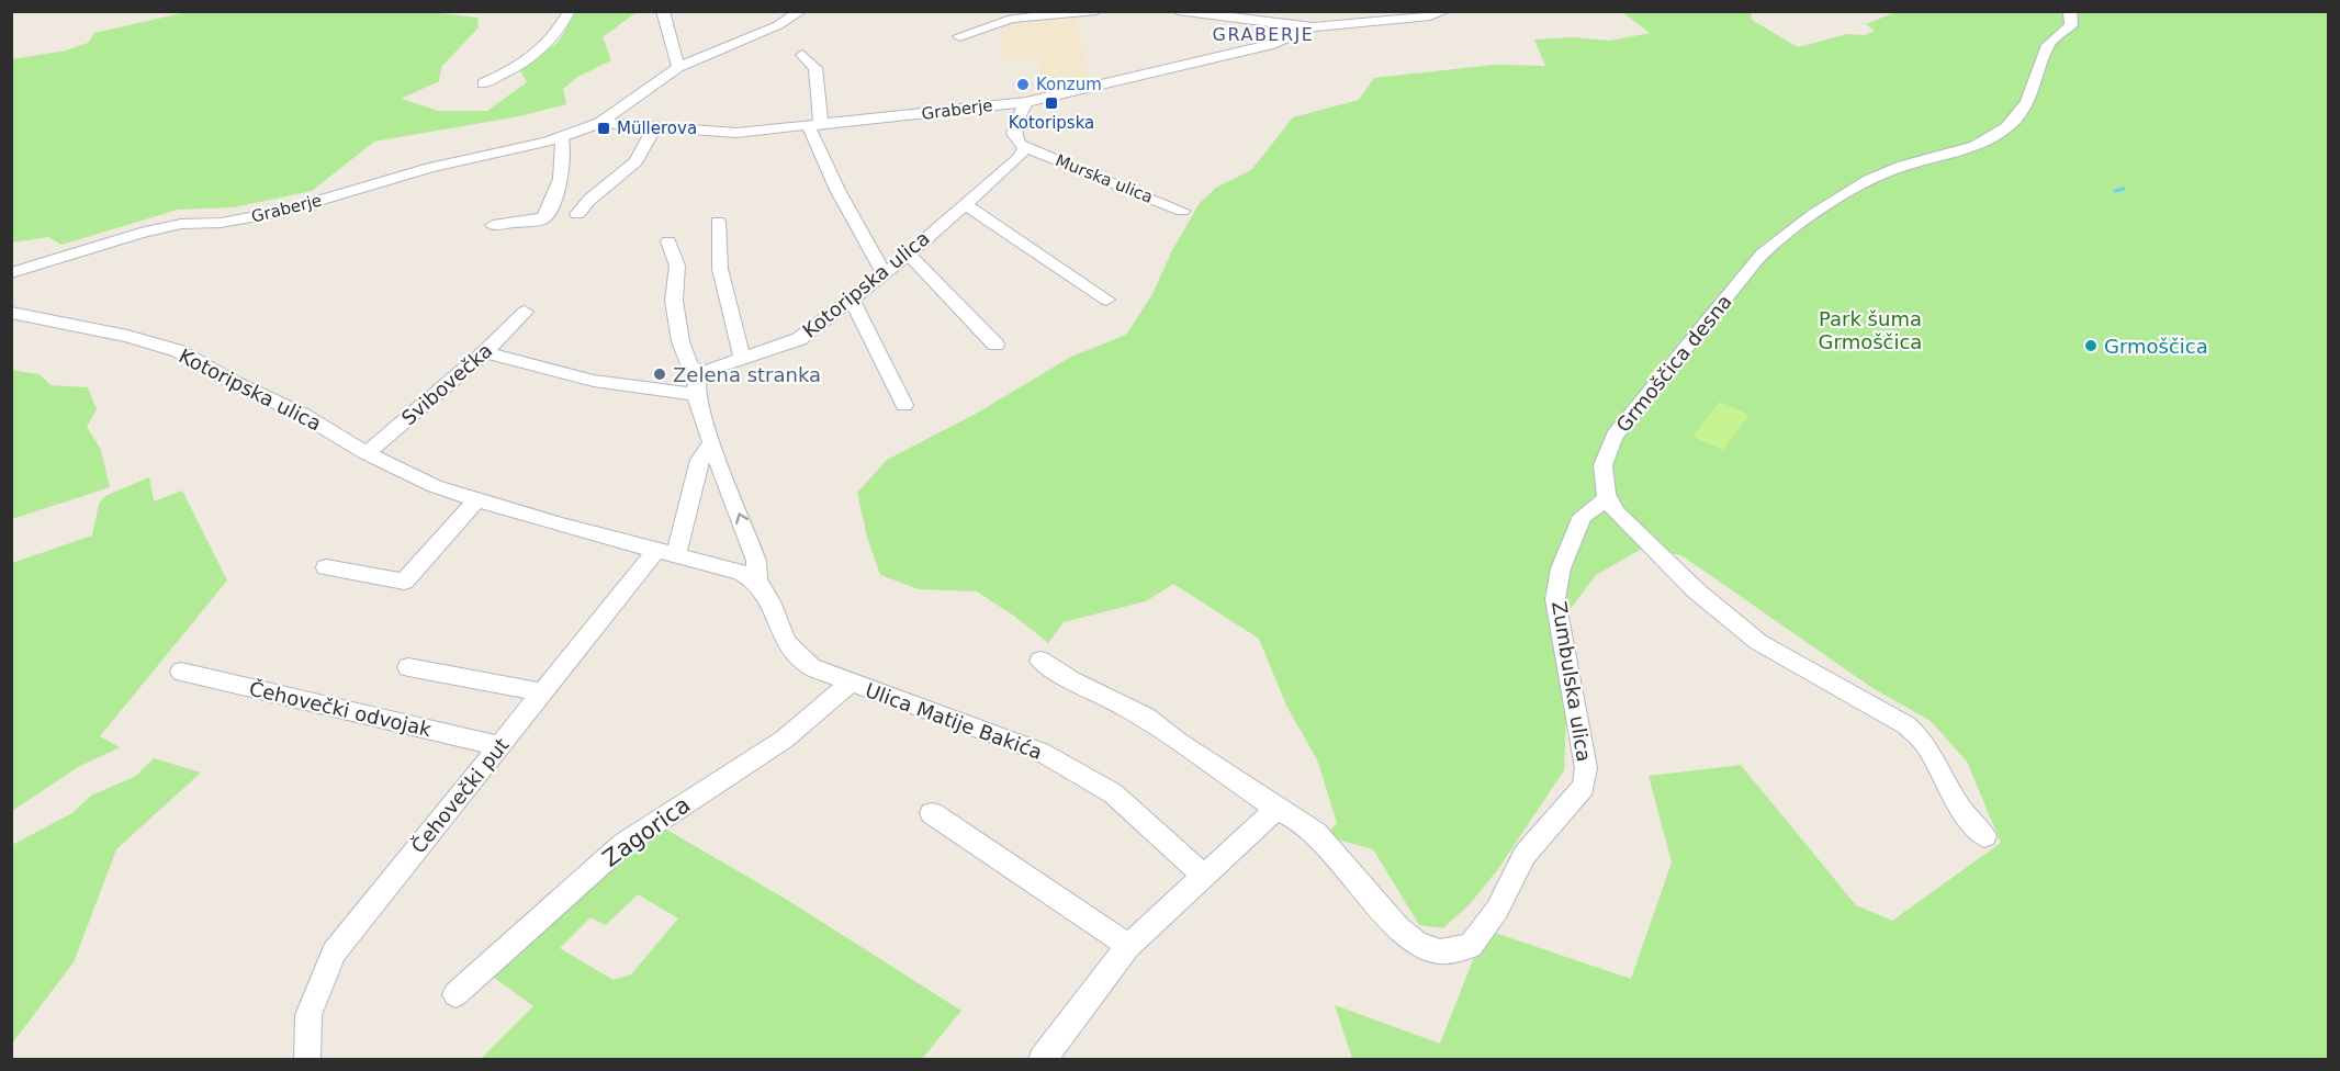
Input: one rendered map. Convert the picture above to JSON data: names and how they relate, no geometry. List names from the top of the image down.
{
  "streets": {
    "street": [
      "Graberje",
      "Murska ulica",
      "Kotoripska ulica",
      "Grmoščica desna",
      "Svibovečka",
      "Zumbulska ulica",
      "Čehovečki odvojak",
      "Ulica Matije Bakića",
      "Čehovečki put",
      "Zagorica"
    ]
  },
  "crossings": [
    ["Murska ulica", "Kotoripska ulica"],
    ["Kotoripska ulica", "Svibovečka"],
    ["Kotoripska ulica", "Ulica Matije Bakića"],
    ["Kotoripska ulica", "Čehovečki put"],
    ["Grmoščica desna", "Zumbulska ulica"],
    ["Čehovečki odvojak", "Čehovečki put"],
    ["Ulica Matije Bakića", "Zagorica"]
  ],
  "districts": ["GRABERJE"],
  "parks": ["Park šuma Grmoščica"],
  "places": {
    "other": ["Konzum", "Grmoščica", "Zelena stranka"],
    "transit": ["Kotoripska", "Müllerova"]
  }
}
